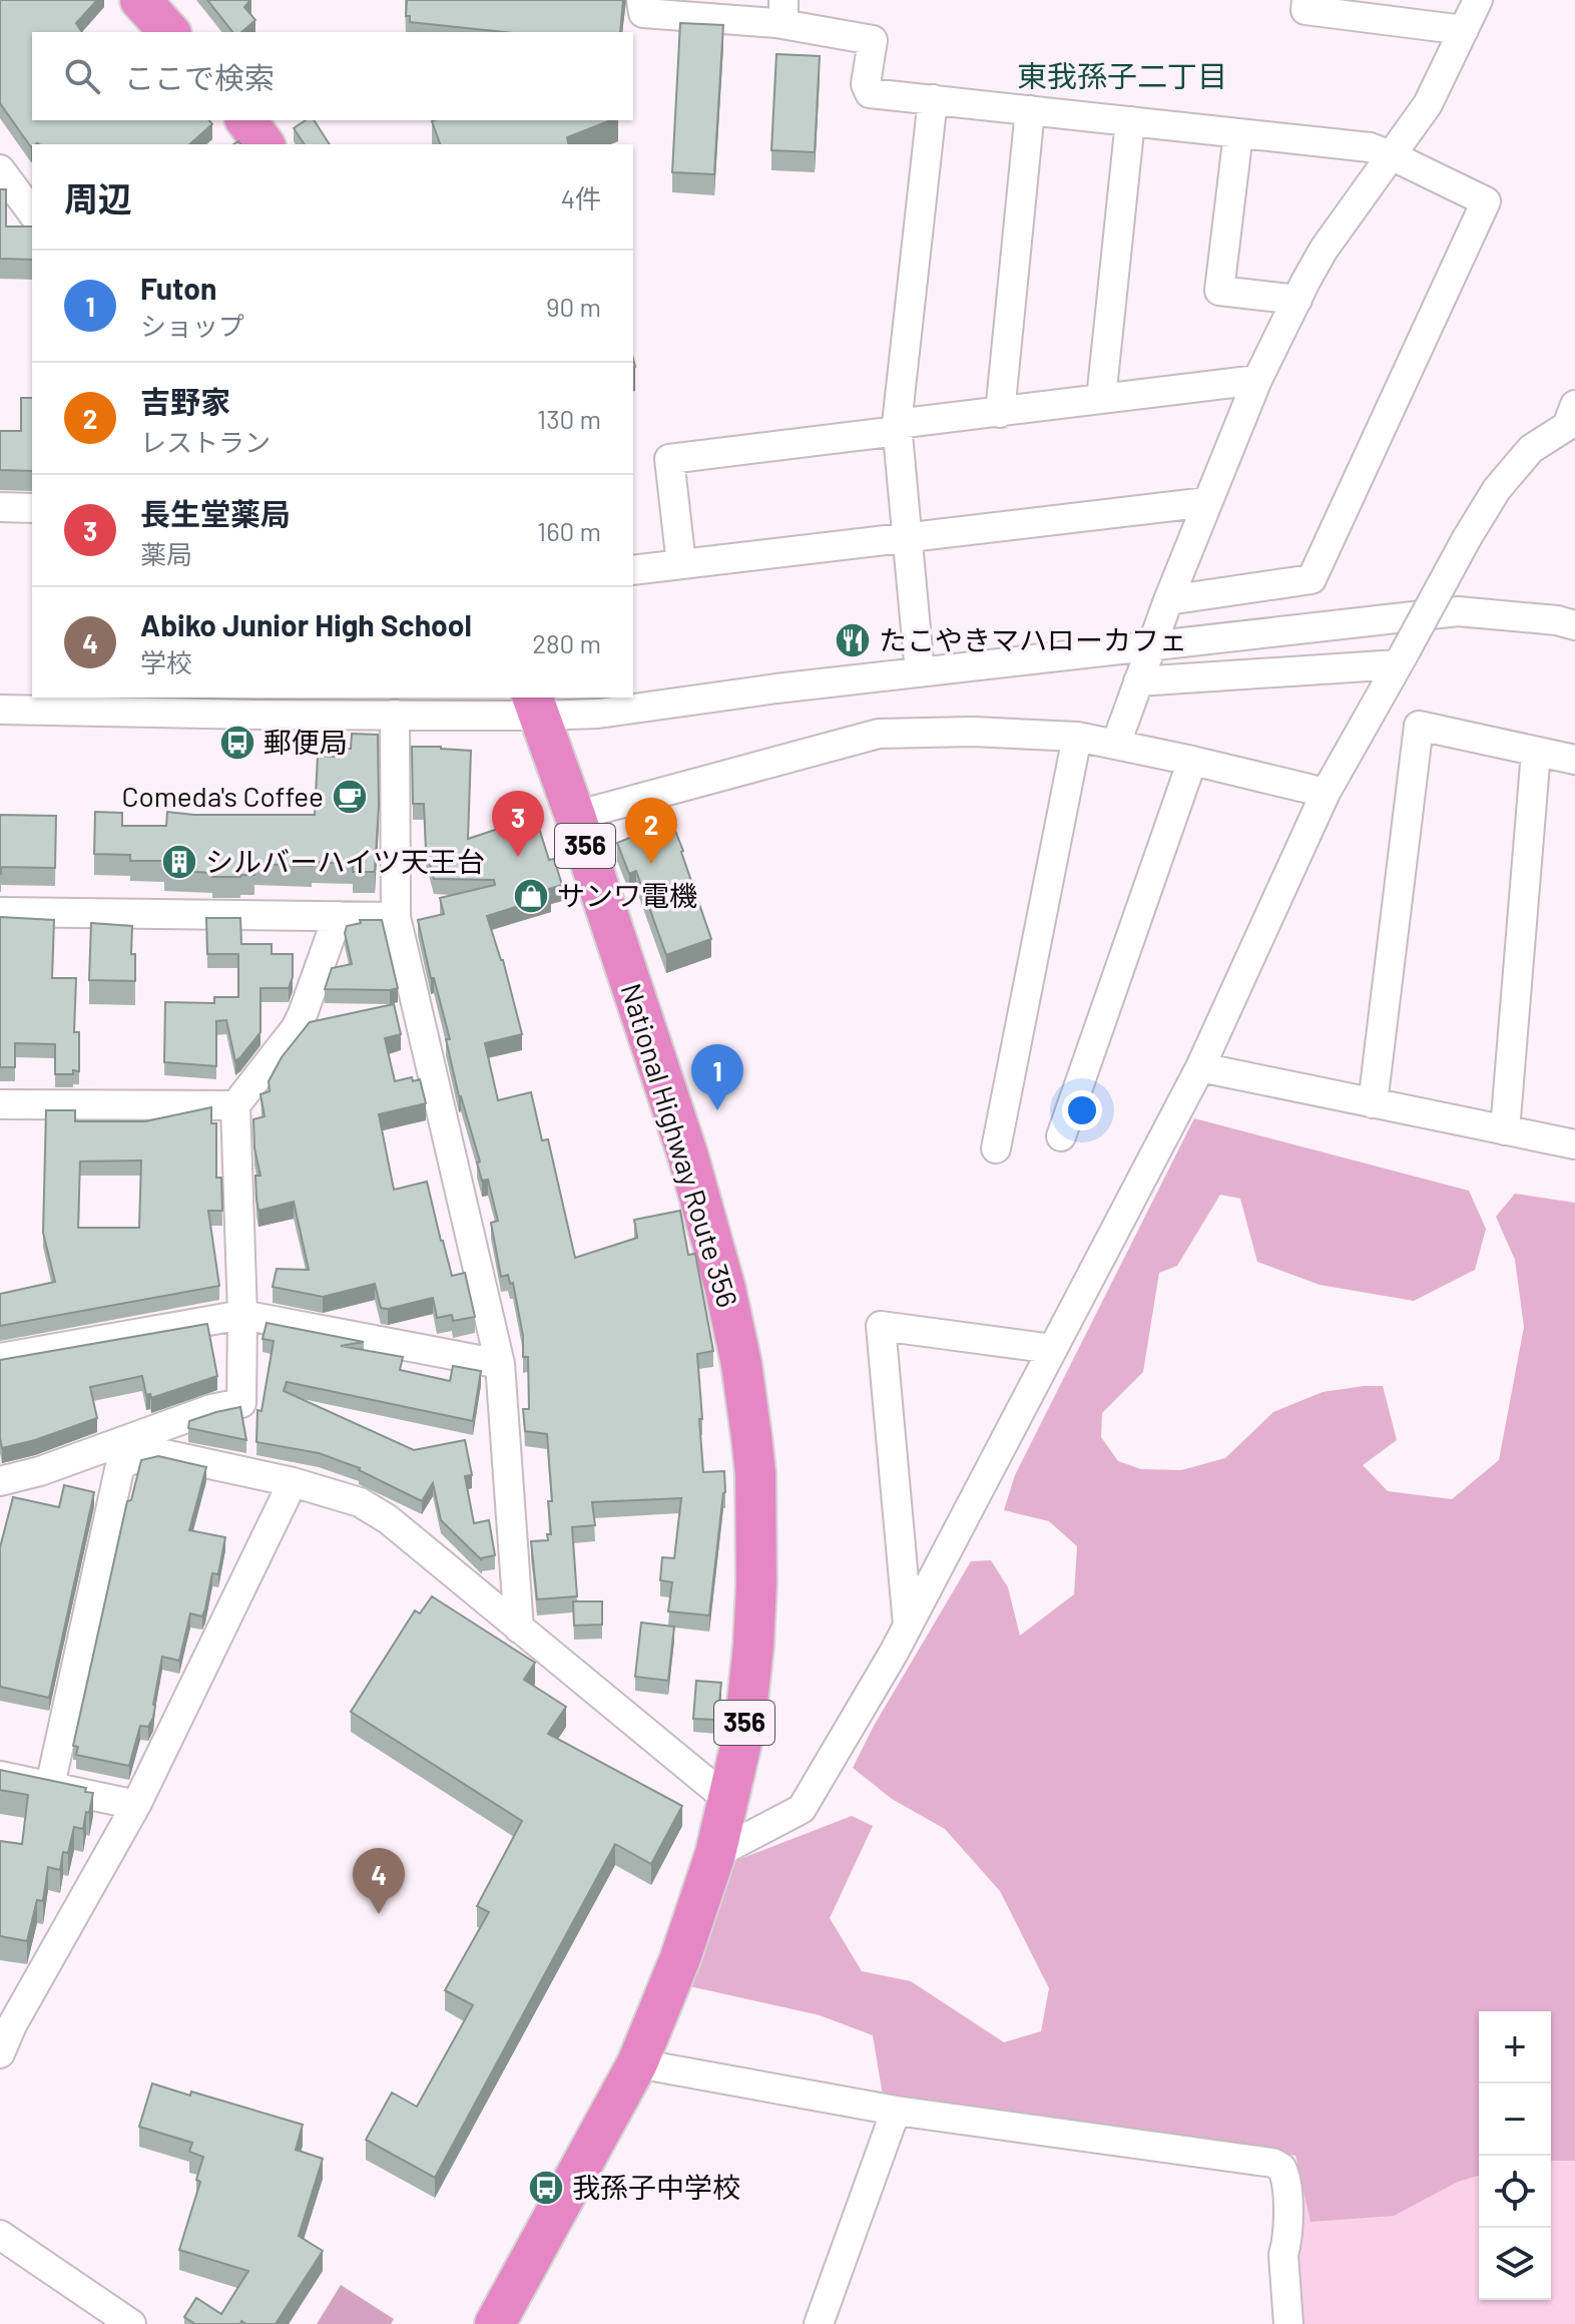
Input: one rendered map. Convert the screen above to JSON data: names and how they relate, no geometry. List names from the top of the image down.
{
  "streets": {
    "highway": ["356", "National Highway Route 356"]
  },
  "districts": ["東我孫子二丁目"],
  "places": {
    "restaurant": ["たこやきマハローカフェ"],
    "bus stop": ["郵便局", "我孫子中学校"],
    "cafe": ["Comeda's Coffee"],
    "building": ["シルバーハイツ天王台"],
    "shop": ["サンワ電機"]
  },
  "page": {
    "search": "ここで検索",
    "heading": ["周辺", "4件"],
    "list": [
      {
        "mark": "1",
        "name": "Futon",
        "note": "ショップ",
        "value": "90 m"
      },
      {
        "mark": "2",
        "name": "吉野家",
        "note": "レストラン",
        "value": "130 m"
      },
      {
        "mark": "3",
        "name": "長生堂薬局",
        "note": "薬局",
        "value": "160 m"
      },
      {
        "mark": "4",
        "name": "Abiko Junior High School",
        "note": "学校",
        "value": "280 m"
      }
    ],
    "pins": [
      "3",
      "2",
      "1",
      "4"
    ],
    "map_buttons": ["+", "−"]
  }
}
